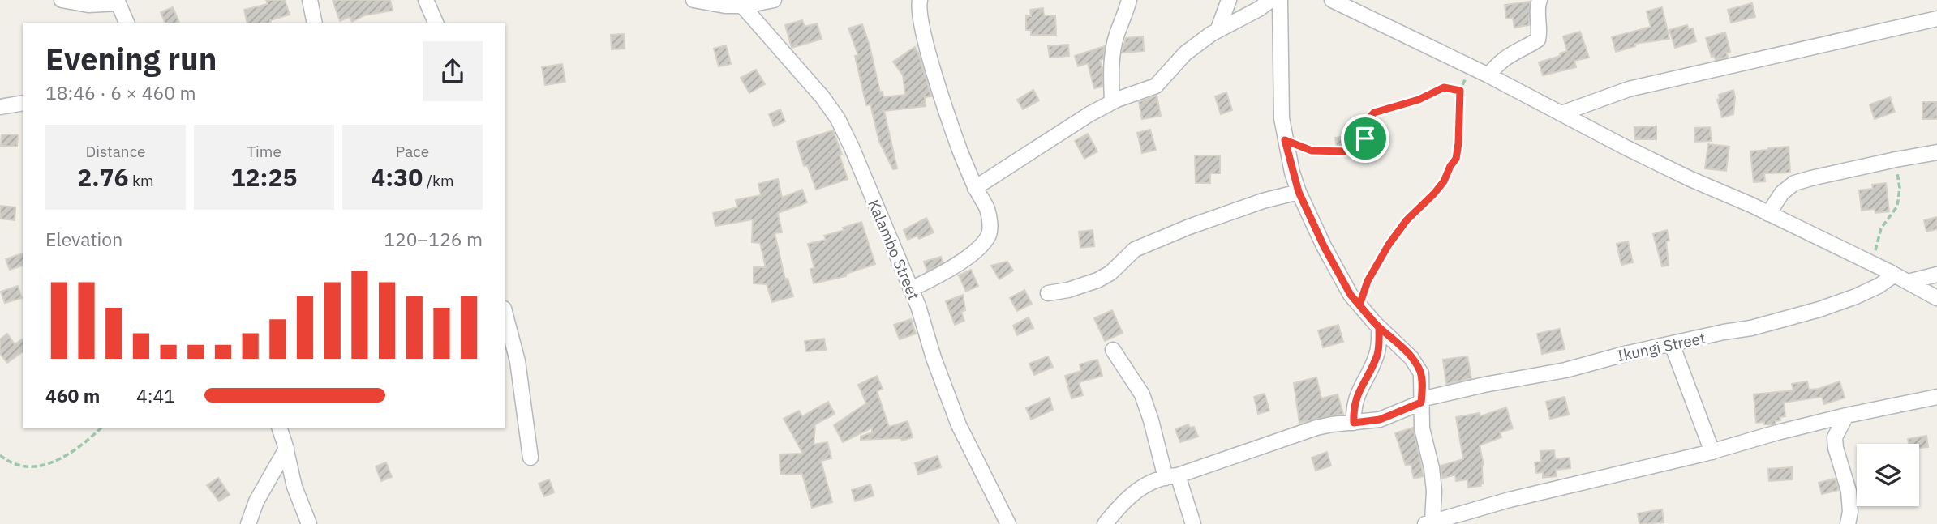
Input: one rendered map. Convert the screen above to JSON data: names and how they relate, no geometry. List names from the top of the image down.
{
  "streets": {
    "street": ["Kalambo Street", "Ikungi Street"]
  },
  "page": {
    "heading": ["Evening run", "18:46 · 6 × 460 m"],
    "stats": [
      ["Distance", "2.76 km"],
      ["Time", "12:25"],
      ["Pace", "4:30 /km"]
    ],
    "chart": ["Elevation", "120–126 m"],
    "list": [
      {
        "name": "460 m",
        "note": "4:41"
      }
    ]
  }
}
